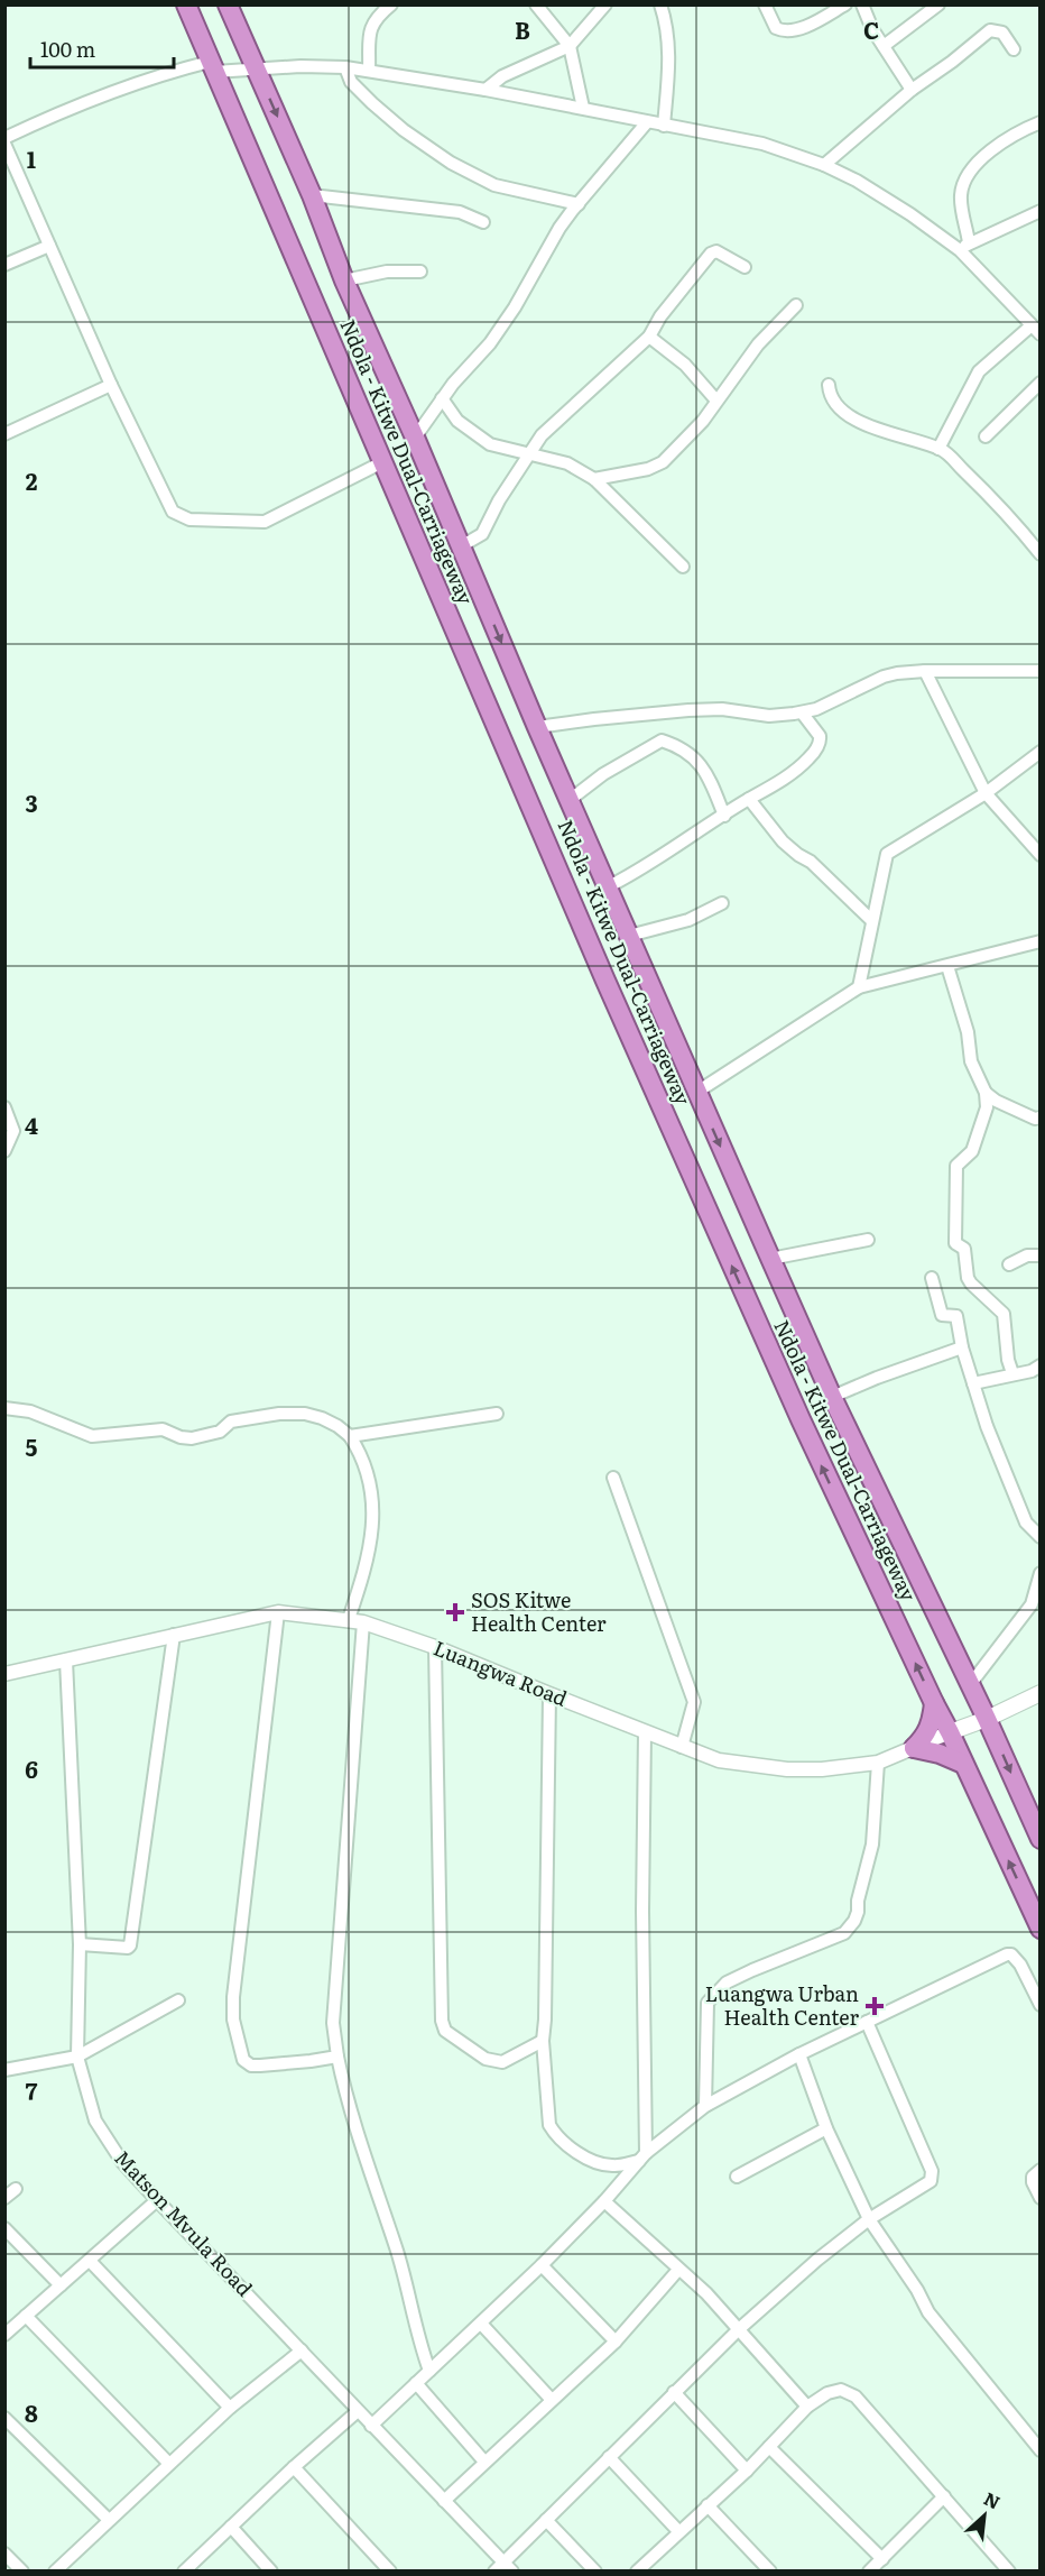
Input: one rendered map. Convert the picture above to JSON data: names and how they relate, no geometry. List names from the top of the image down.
{
  "streets": {
    "highway": ["Ndola - Kitwe Dual-Carriageway"],
    "main road": ["Luangwa Road"],
    "street": ["Matson Mvula Road"]
  },
  "crossings": [
    ["Ndola - Kitwe Dual-Carriageway", "Luangwa Road"],
    ["Luangwa Road", "Matson Mvula Road"]
  ],
  "places": {
    "health": ["SOS Kitwe Health Center", "Luangwa Urban Health Center"]
  },
  "scale_bar": "100 m",
  "north": "top right",
  "grid": {
    "columns": ["B", "C"],
    "rows": [
      "1",
      "2",
      "3",
      "4",
      "5",
      "6",
      "7",
      "8"
    ]
  }
}
